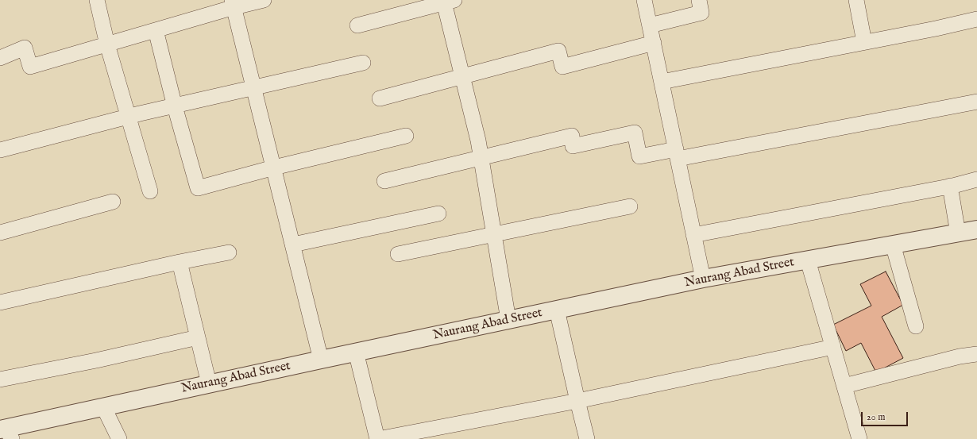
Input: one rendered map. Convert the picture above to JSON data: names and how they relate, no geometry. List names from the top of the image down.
{
  "streets": {
    "street": ["Naurang Abad Street"]
  },
  "scale_bar": "20 m"
}
